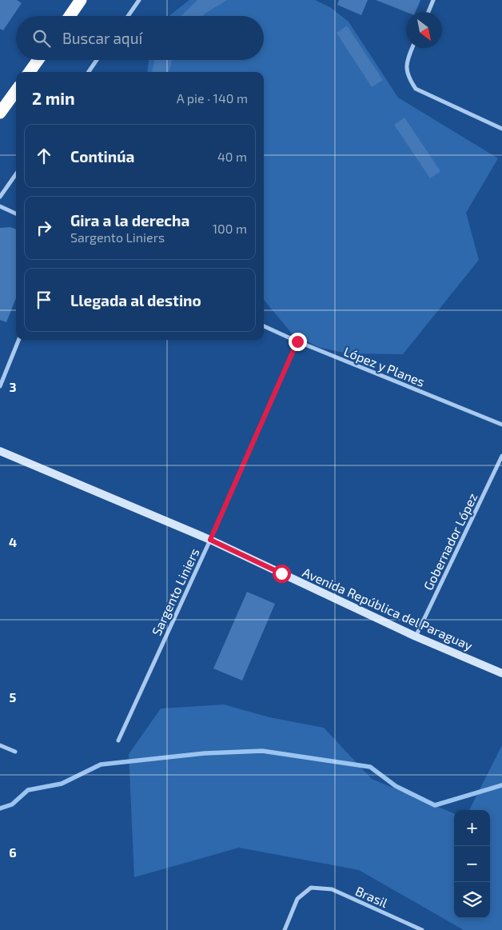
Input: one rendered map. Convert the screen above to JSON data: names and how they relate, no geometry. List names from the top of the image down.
{
  "streets": {
    "main road": ["Avenida República del Paraguay"],
    "street": [
      "López y Planes",
      "Gobernador López",
      "Sargento Liniers",
      "Brasil"
    ]
  },
  "crossings": [
    ["López y Planes", "Sargento Liniers"],
    ["Gobernador López", "Avenida República del Paraguay"],
    ["Sargento Liniers", "Avenida República del Paraguay"]
  ],
  "north": "bottom right",
  "page": {
    "search": "Buscar aquí",
    "heading": ["2 min", "A pie · 140 m"],
    "list": [
      ["Continúa", "40 m"],
      ["Gira a la derecha", "Sargento Liniers", "100 m"],
      "Llegada al destino"
    ],
    "map_buttons": ["+", "−"]
  },
  "grid": {
    "rows": [
      "3",
      "4",
      "5",
      "6"
    ]
  }
}
